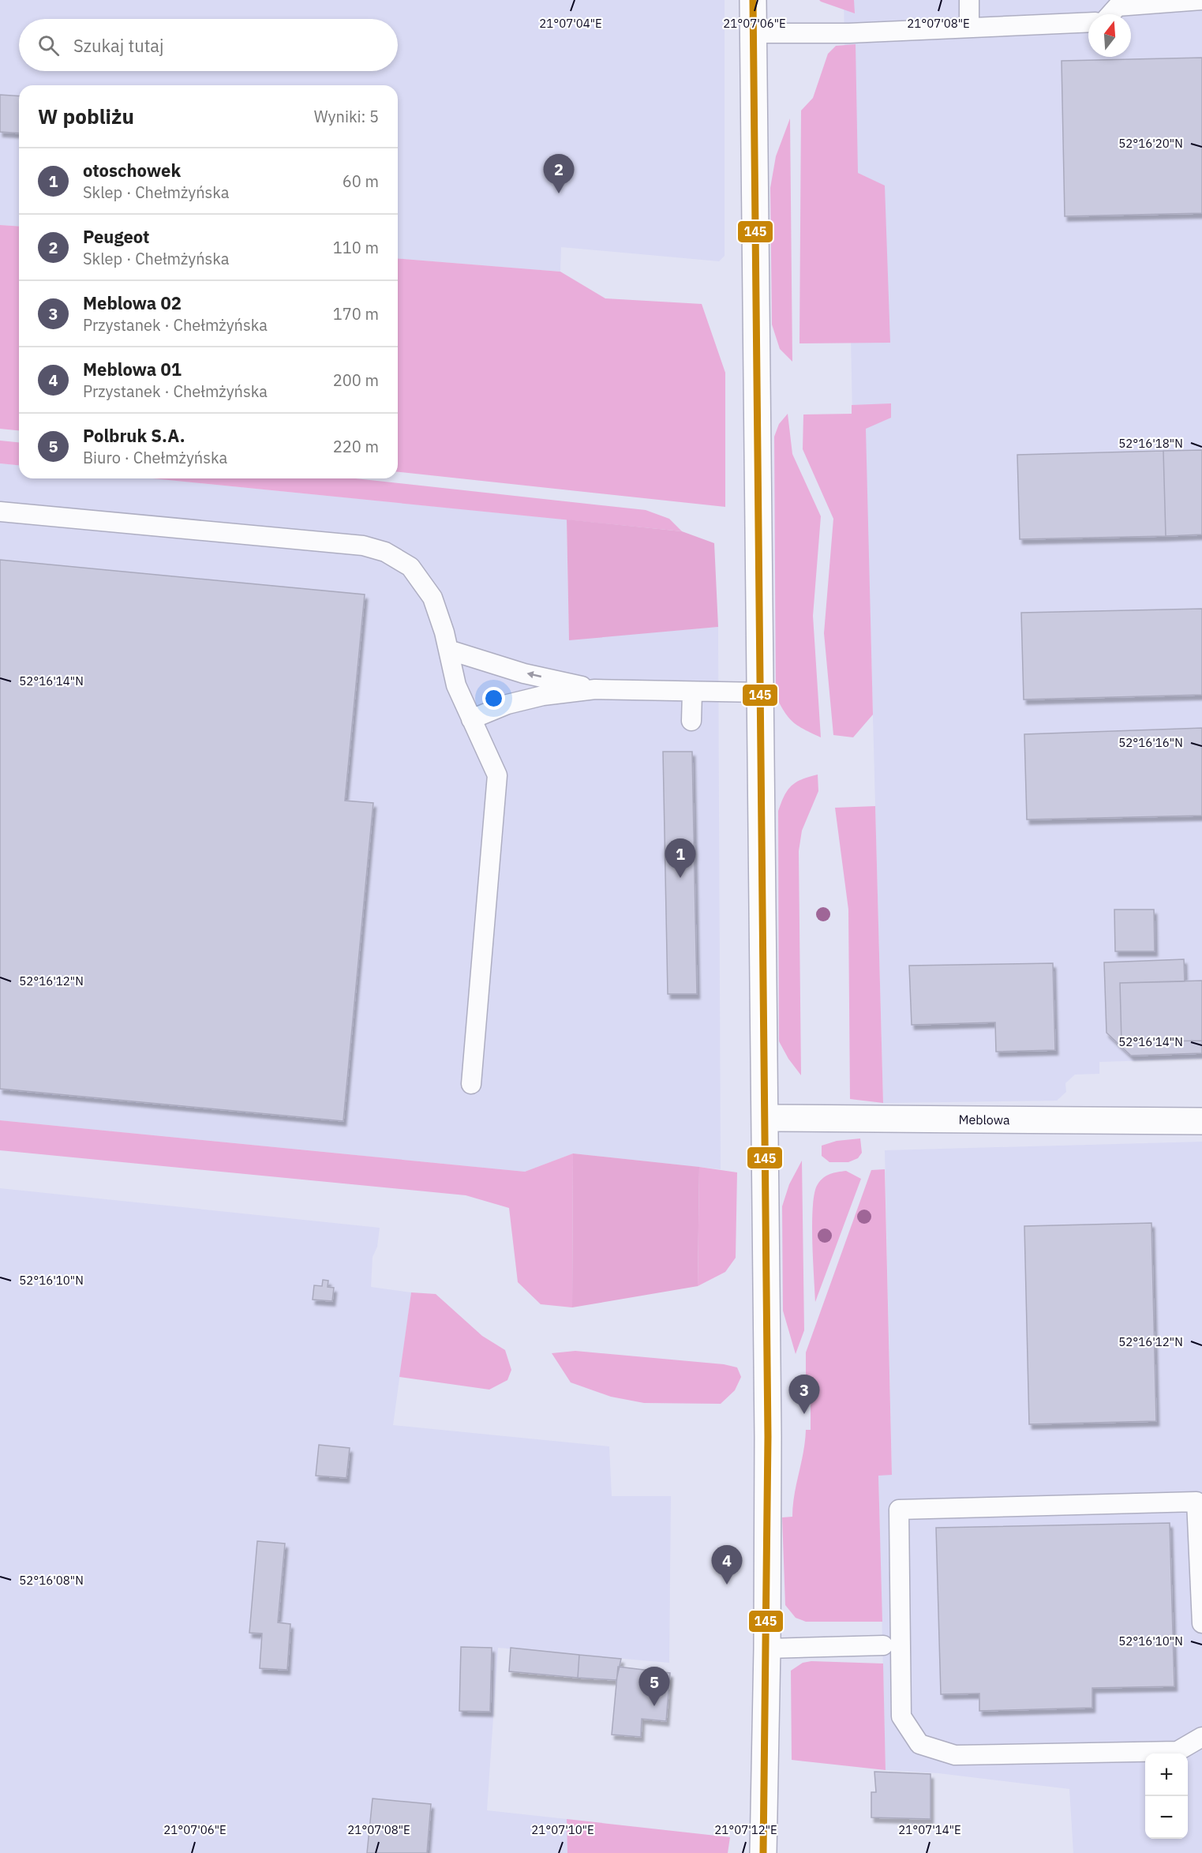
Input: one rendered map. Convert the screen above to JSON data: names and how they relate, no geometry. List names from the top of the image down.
{
  "streets": {
    "street": ["Meblowa"]
  },
  "lines": ["transit line 145"],
  "north": "top",
  "page": {
    "search": "Szukaj tutaj",
    "heading": ["W pobliżu", "Wyniki: 5"],
    "list": [
      {
        "mark": "1",
        "name": "otoschowek",
        "note": "Sklep · Chełmżyńska",
        "value": "60 m"
      },
      {
        "mark": "2",
        "name": "Peugeot",
        "note": "Sklep · Chełmżyńska",
        "value": "110 m"
      },
      {
        "mark": "3",
        "name": "Meblowa 02",
        "note": "Przystanek · Chełmżyńska",
        "value": "170 m"
      },
      {
        "mark": "4",
        "name": "Meblowa 01",
        "note": "Przystanek · Chełmżyńska",
        "value": "200 m"
      },
      {
        "mark": "5",
        "name": "Polbruk S.A.",
        "note": "Biuro · Chełmżyńska",
        "value": "220 m"
      }
    ],
    "pins": [
      "2",
      "1",
      "3",
      "4",
      "5"
    ],
    "map_buttons": ["+", "−"]
  },
  "coordinates": [
    "21°07'04\"E",
    "21°07'06\"E",
    "21°07'08\"E",
    "52°16'20\"N",
    "52°16'18\"N",
    "52°16'14\"N",
    "52°16'16\"N",
    "52°16'12\"N",
    "52°16'10\"N",
    "52°16'08\"N",
    "21°07'10\"E",
    "21°07'12\"E",
    "21°07'14\"E"
  ]
}
